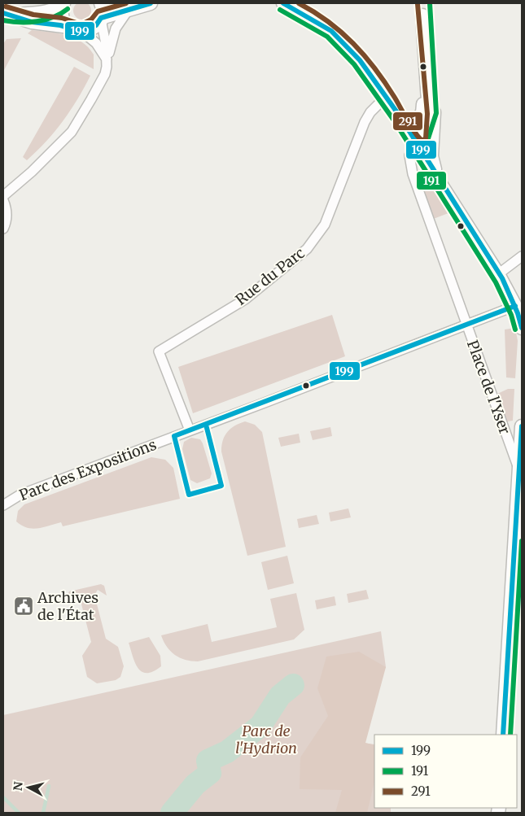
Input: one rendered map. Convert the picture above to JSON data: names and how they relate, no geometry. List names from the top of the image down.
{
  "streets": {
    "main road": ["Place de l'Yser"],
    "street": ["Rue du Parc", "Parc des Expositions"]
  },
  "crossings": [
    ["Rue du Parc", "Parc des Expositions"],
    ["Place de l'Yser", "Parc des Expositions"]
  ],
  "parks": ["Parc de l'Hydrion"],
  "places": {
    "public building": ["Archives de l'État"]
  },
  "lines": ["transit line 199", "transit line 191", "transit line 291"],
  "legend": ["199", "191", "291"],
  "north": "left"
}
